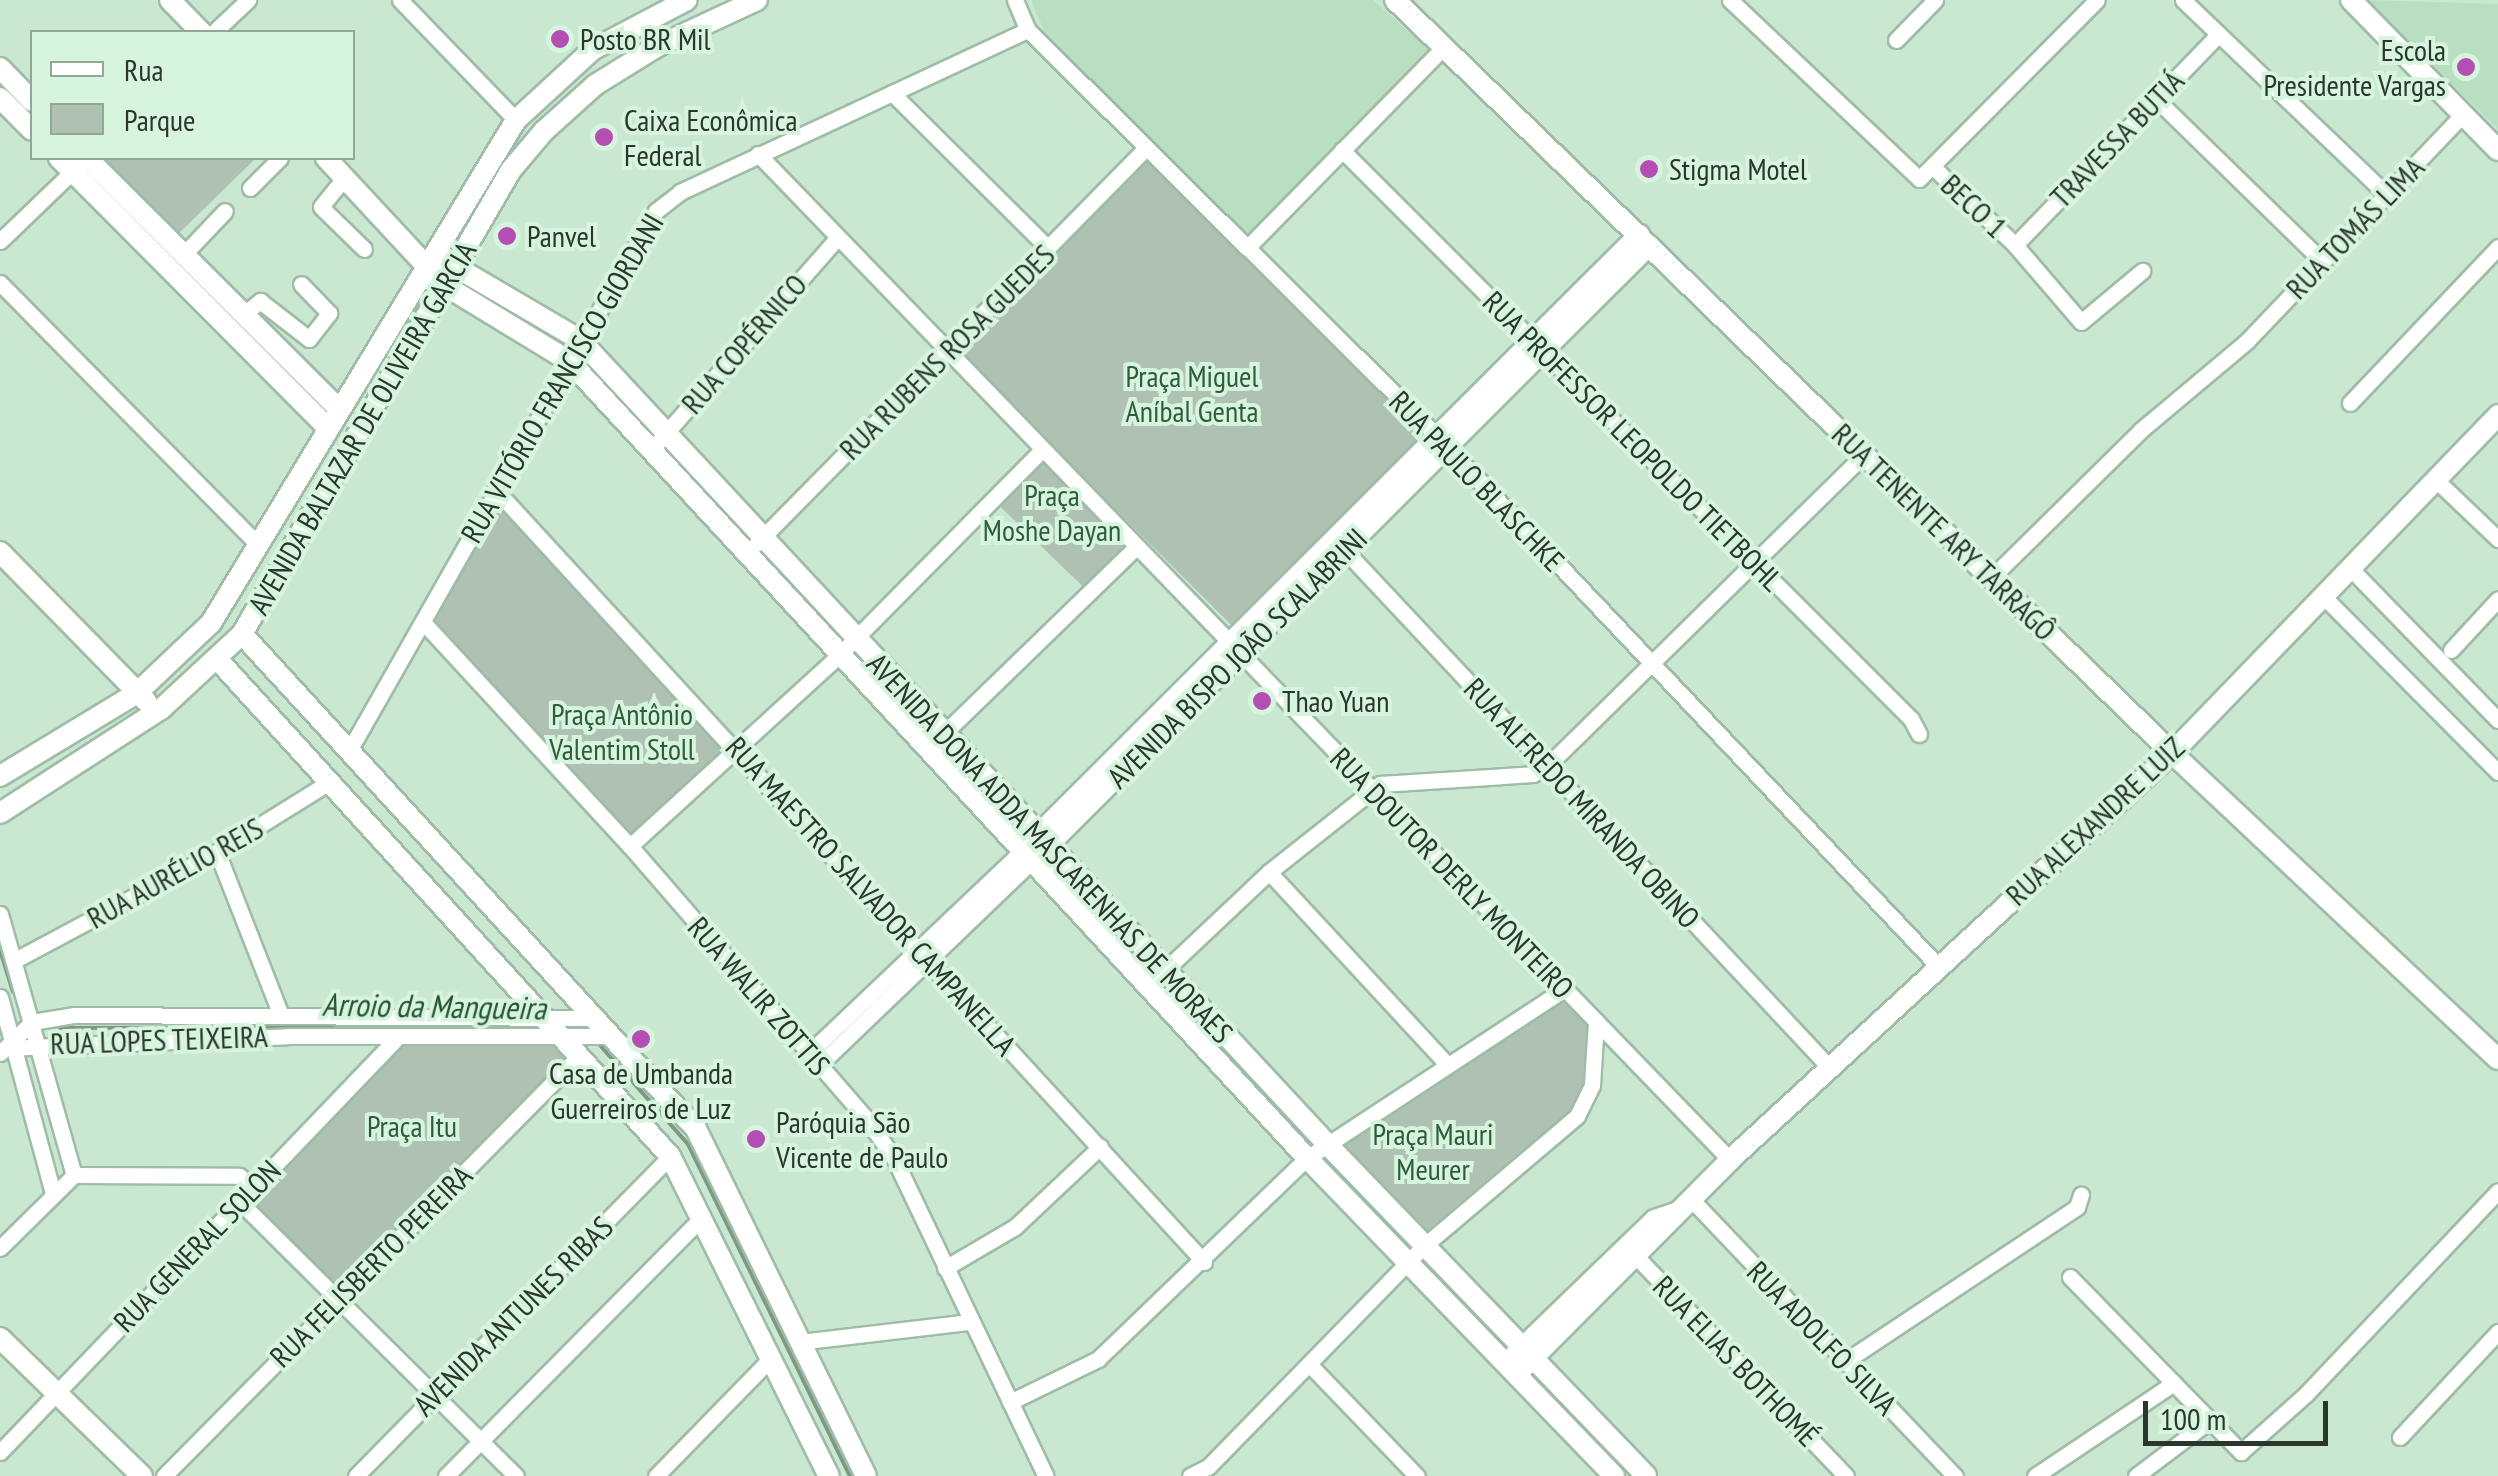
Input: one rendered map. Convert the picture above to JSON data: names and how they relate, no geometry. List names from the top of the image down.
{
  "streets": {
    "main road": [
      "AVENIDA BALTAZAR DE OLIVEIRA GARCIA",
      "RUA TENENTE ARY TARRAGÔ",
      "AVENIDA BISPO JOÃO SCALABRINI",
      "RUA ALEXANDRE LUIZ",
      "AVENIDA DONA ADDA MASCARENHAS DE MORAES"
    ],
    "street": [
      "TRAVESSA BUTIÁ",
      "BECO 1",
      "RUA TOMÁS LIMA",
      "RUA COPÉRNICO",
      "RUA RUBENS ROSA GUEDES",
      "RUA VITÓRIO FRANCISCO GIORDANI",
      "RUA PROFESSOR LEOPOLDO TIETBOHL",
      "RUA PAULO BLASCHKE",
      "RUA ALFREDO MIRANDA OBINO",
      "RUA AURÉLIO REIS",
      "RUA DOUTOR DERLY MONTEIRO",
      "RUA MAESTRO SALVADOR CAMPANELLA",
      "RUA WALIR ZOTTIS",
      "RUA LOPES TEIXEIRA",
      "RUA GENERAL SOLON",
      "RUA FELISBERTO PEREIRA",
      "AVENIDA ANTUNES RIBAS",
      "RUA ADOLFO SILVA",
      "RUA ELIAS BOTHOMÉ"
    ]
  },
  "crossings": [
    ["TRAVESSA BUTIÁ", "BECO 1"],
    ["RUA TOMÁS LIMA", "RUA TENENTE ARY TARRAGÔ"],
    ["RUA COPÉRNICO", "AVENIDA DONA ADDA MASCARENHAS DE MORAES"],
    ["RUA COPÉRNICO", "RUA DOUTOR DERLY MONTEIRO"],
    ["RUA RUBENS ROSA GUEDES", "RUA PAULO BLASCHKE"],
    ["RUA RUBENS ROSA GUEDES", "AVENIDA DONA ADDA MASCARENHAS DE MORAES"],
    ["RUA RUBENS ROSA GUEDES", "RUA DOUTOR DERLY MONTEIRO"],
    ["RUA VITÓRIO FRANCISCO GIORDANI", "RUA PAULO BLASCHKE"],
    ["RUA VITÓRIO FRANCISCO GIORDANI", "AVENIDA DONA ADDA MASCARENHAS DE MORAES"],
    ["RUA VITÓRIO FRANCISCO GIORDANI", "RUA DOUTOR DERLY MONTEIRO"],
    ["RUA VITÓRIO FRANCISCO GIORDANI", "RUA MAESTRO SALVADOR CAMPANELLA"],
    ["RUA VITÓRIO FRANCISCO GIORDANI", "RUA WALIR ZOTTIS"],
    ["AVENIDA BALTAZAR DE OLIVEIRA GARCIA", "AVENIDA DONA ADDA MASCARENHAS DE MORAES"],
    ["RUA PROFESSOR LEOPOLDO TIETBOHL", "AVENIDA BISPO JOÃO SCALABRINI"],
    ["RUA PAULO BLASCHKE", "AVENIDA BISPO JOÃO SCALABRINI"],
    ["RUA PAULO BLASCHKE", "RUA ALEXANDRE LUIZ"],
    ["RUA TENENTE ARY TARRAGÔ", "AVENIDA BISPO JOÃO SCALABRINI"],
    ["RUA TENENTE ARY TARRAGÔ", "RUA ALEXANDRE LUIZ"],
    ["AVENIDA BISPO JOÃO SCALABRINI", "RUA ALFREDO MIRANDA OBINO"],
    ["AVENIDA BISPO JOÃO SCALABRINI", "AVENIDA DONA ADDA MASCARENHAS DE MORAES"],
    ["AVENIDA BISPO JOÃO SCALABRINI", "RUA DOUTOR DERLY MONTEIRO"],
    ["AVENIDA BISPO JOÃO SCALABRINI", "RUA MAESTRO SALVADOR CAMPANELLA"],
    ["AVENIDA BISPO JOÃO SCALABRINI", "RUA WALIR ZOTTIS"],
    ["RUA ALFREDO MIRANDA OBINO", "RUA ALEXANDRE LUIZ"],
    ["RUA ALEXANDRE LUIZ", "AVENIDA DONA ADDA MASCARENHAS DE MORAES"],
    ["RUA ALEXANDRE LUIZ", "RUA DOUTOR DERLY MONTEIRO"],
    ["RUA ALEXANDRE LUIZ", "RUA ADOLFO SILVA"],
    ["RUA ALEXANDRE LUIZ", "RUA ELIAS BOTHOMÉ"],
    ["RUA LOPES TEIXEIRA", "RUA GENERAL SOLON"],
    ["RUA LOPES TEIXEIRA", "RUA FELISBERTO PEREIRA"]
  ],
  "water": ["Arroio da Mangueira"],
  "parks": [
    "Praça Miguel Aníbal Genta",
    "Praça Moshe Dayan",
    "Praça Antônio Valentim Stoll",
    "Praça Itu",
    "Praça Mauri Meurer"
  ],
  "places": [
    "Posto BR Mil",
    "Escola Presidente Vargas",
    "Caixa Econômica Federal",
    "Stigma Motel",
    "Panvel",
    "Thao Yuan",
    "Casa de Umbanda Guerreiros de Luz",
    "Paróquia São Vicente de Paulo"
  ],
  "legend": ["Rua", "Parque"],
  "scale_bar": "100 m"
}
